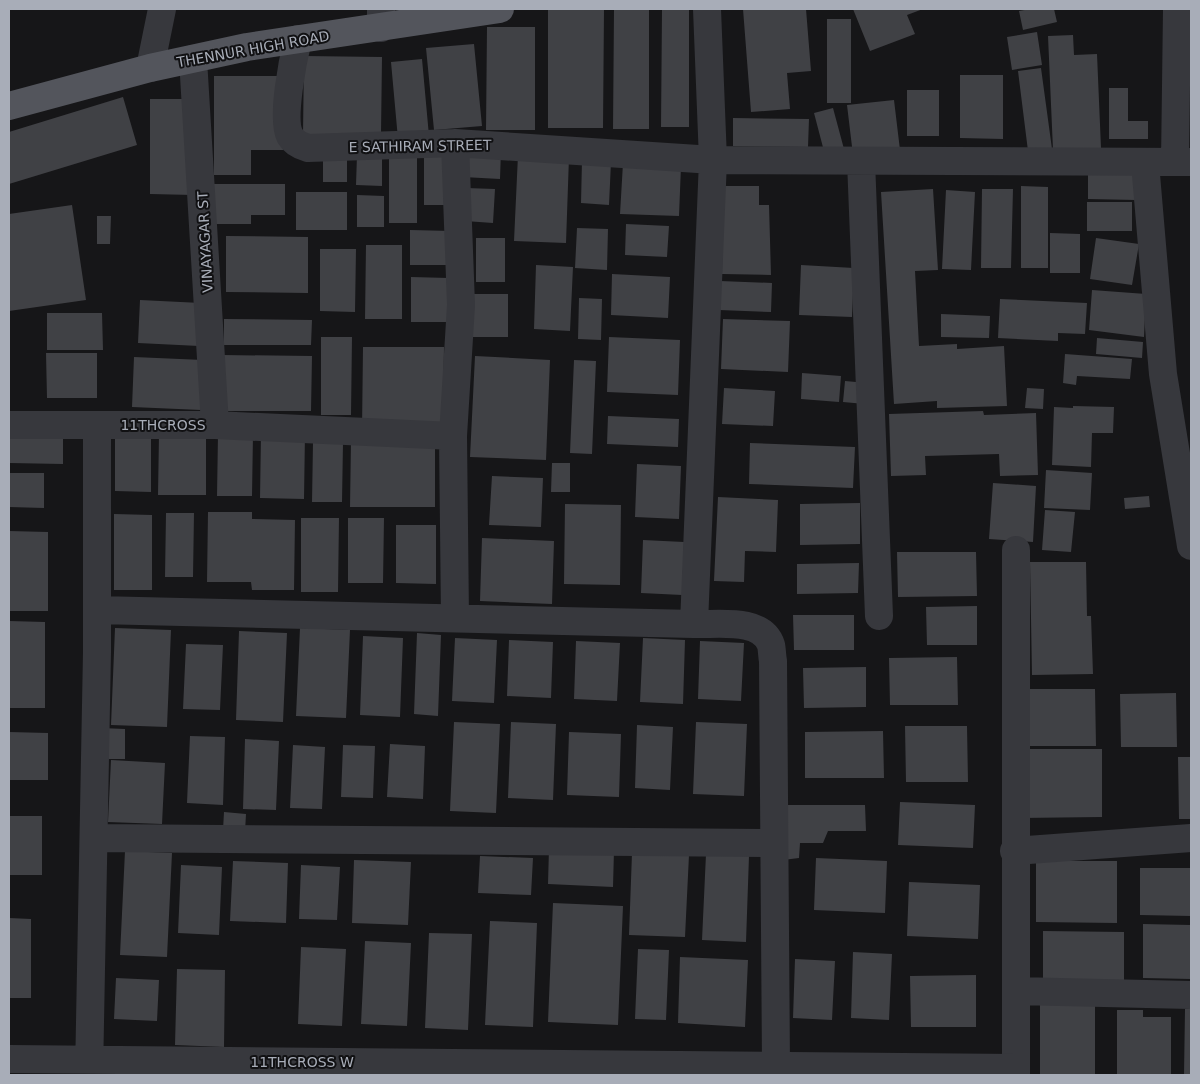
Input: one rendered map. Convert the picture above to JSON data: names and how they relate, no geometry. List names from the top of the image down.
{
  "streets": {
    "main road": ["THENNUR HIGH ROAD"],
    "street": [
      "E SATHIRAM STREET",
      "VINAYAGAR ST",
      "11THCROSS",
      "11THCROSS W"
    ]
  },
  "crossings": [
    ["THENNUR HIGH ROAD", "E SATHIRAM STREET"],
    ["THENNUR HIGH ROAD", "VINAYAGAR ST"],
    ["VINAYAGAR ST", "11THCROSS"]
  ]
}
